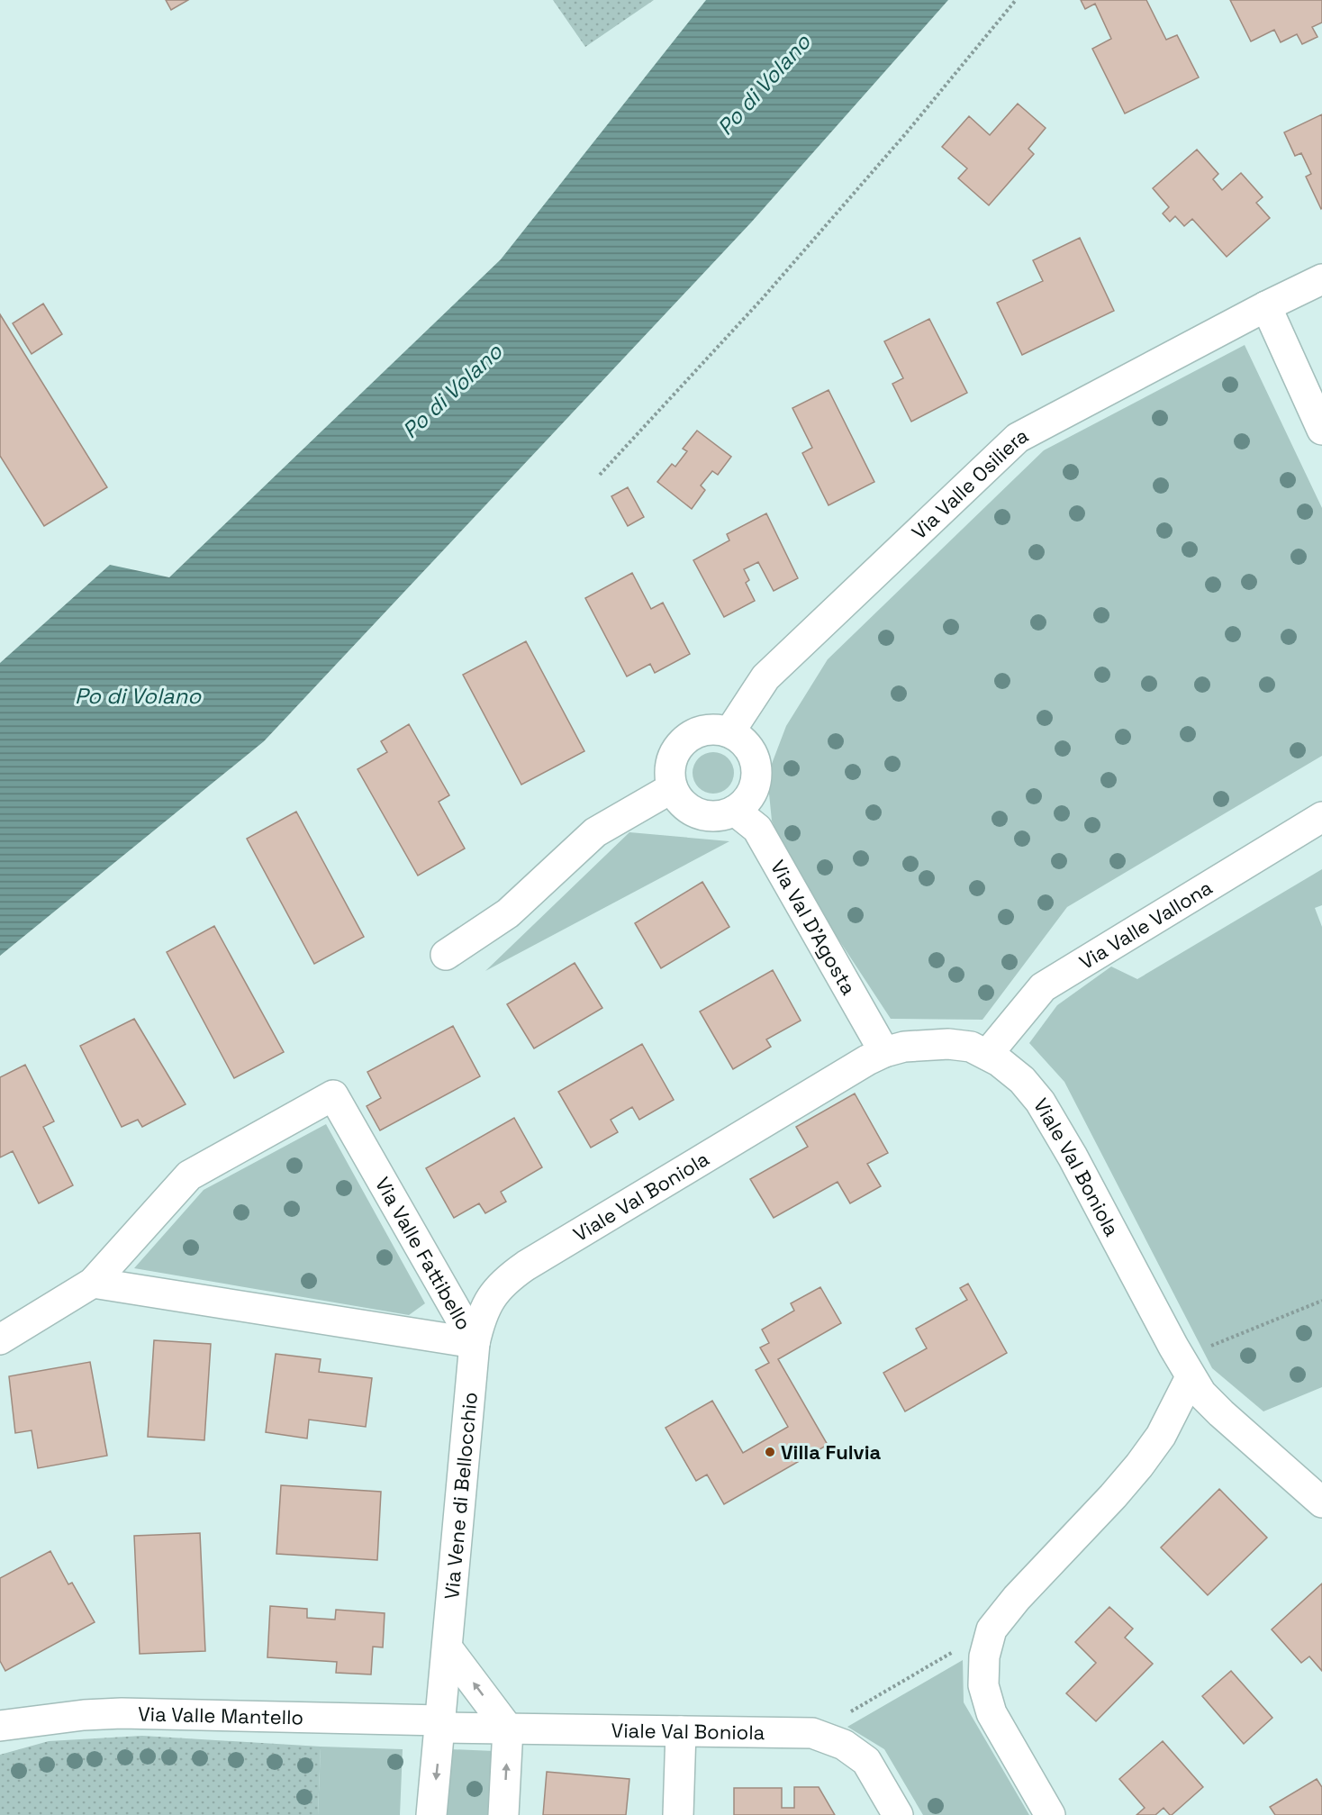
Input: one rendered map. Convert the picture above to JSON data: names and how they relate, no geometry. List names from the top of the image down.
{
  "streets": {
    "street": [
      "Via Valle Osiliera",
      "Via Valle Vallona",
      "Via Val D'Agosta",
      "Viale Val Boniola",
      "Via Valle Fattibello",
      "Via Vene di Bellocchio",
      "Via Valle Mantello"
    ]
  },
  "crossings": [
    ["Via Valle Osiliera", "Via Val D'Agosta"],
    ["Via Valle Vallona", "Viale Val Boniola"],
    ["Via Val D'Agosta", "Viale Val Boniola"],
    ["Viale Val Boniola", "Via Valle Fattibello"],
    ["Viale Val Boniola", "Via Vene di Bellocchio"],
    ["Viale Val Boniola", "Via Valle Mantello"],
    ["Via Valle Fattibello", "Via Vene di Bellocchio"],
    ["Via Vene di Bellocchio", "Via Valle Mantello"]
  ],
  "water": ["Po di Volano"],
  "places": ["Villa Fulvia"]
}
